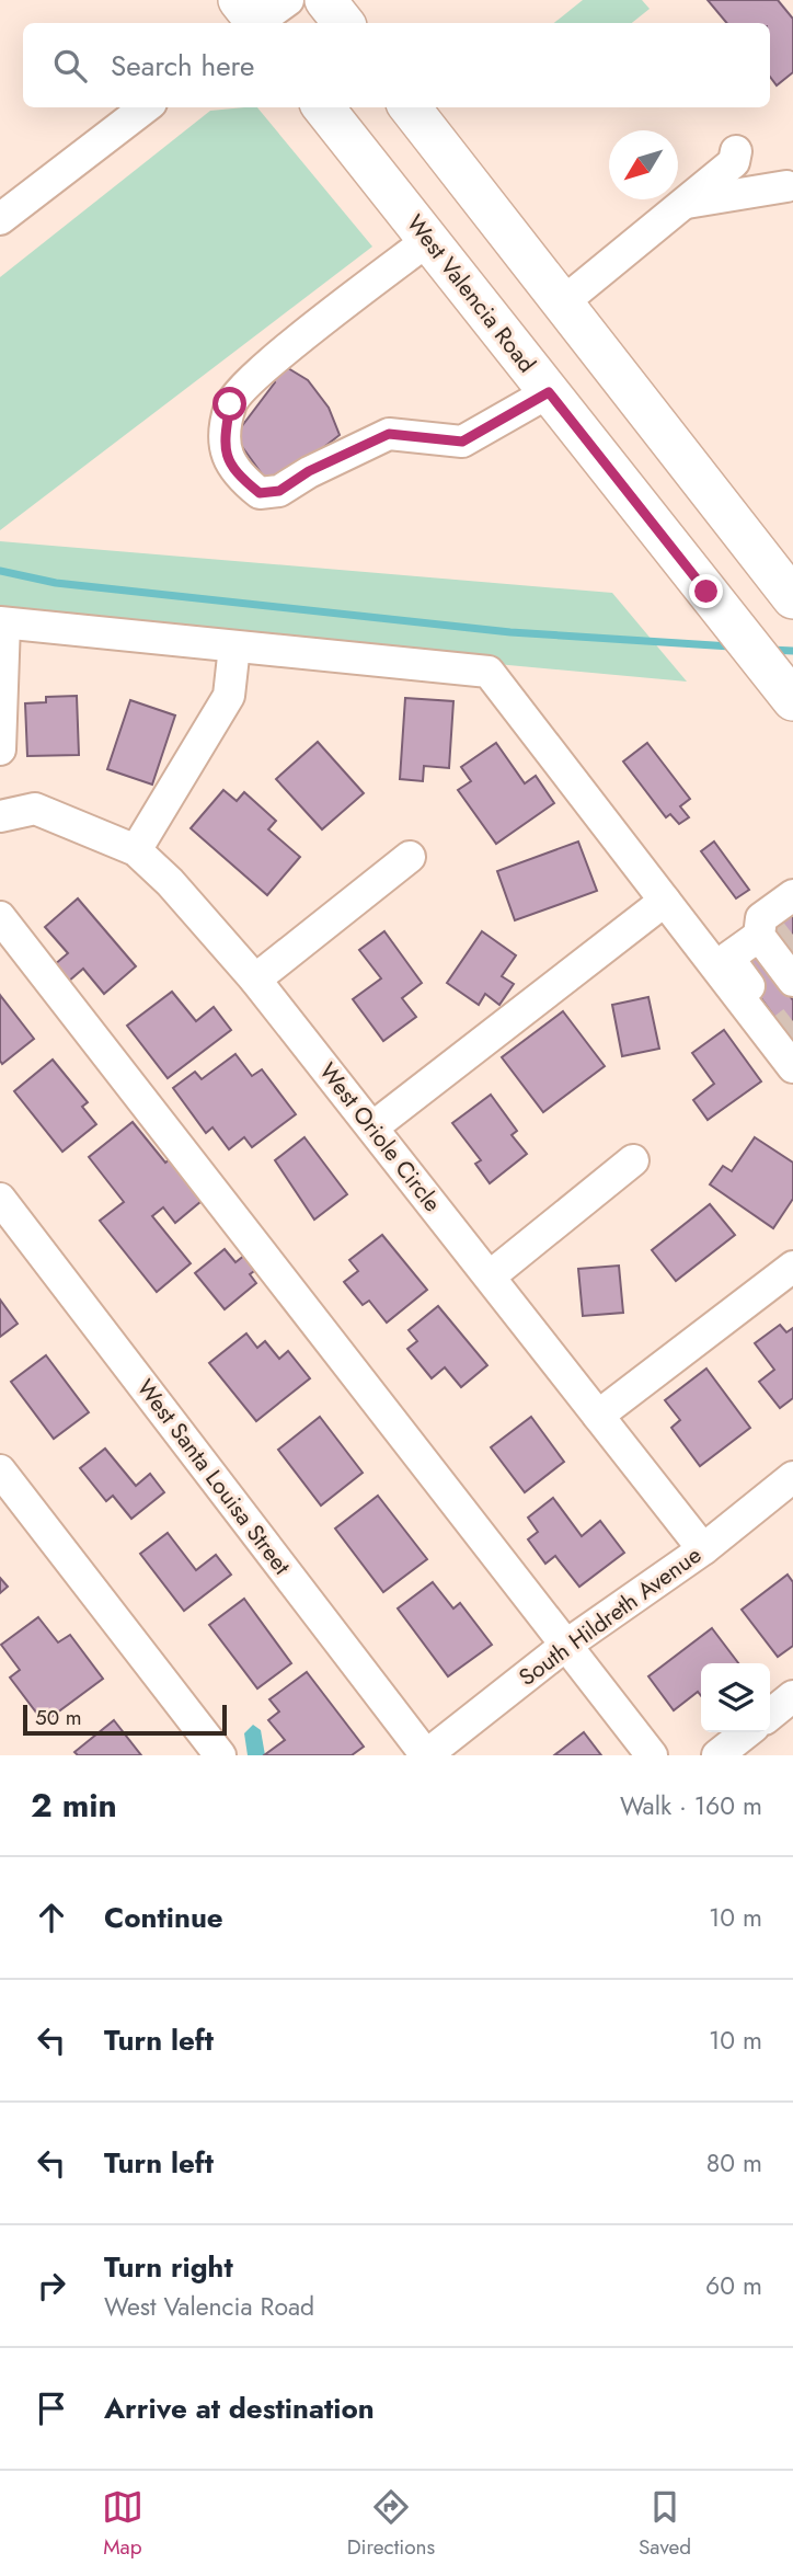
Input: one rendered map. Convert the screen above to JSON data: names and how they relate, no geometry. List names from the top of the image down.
{
  "streets": {
    "main road": ["West Valencia Road"],
    "street": ["West Oriole Circle", "West Santa Louisa Street", "South Hildreth Avenue"]
  },
  "crossings": [
    ["West Oriole Circle", "South Hildreth Avenue"],
    ["West Santa Louisa Street", "South Hildreth Avenue"]
  ],
  "scale_bar": "50 m",
  "north": "bottom left",
  "page": {
    "search": "Search here",
    "scale": "50 m",
    "heading": ["2 min", "Walk · 160 m"],
    "list": [
      ["Continue", "10 m"],
      ["Turn left", "10 m"],
      ["Turn left", "80 m"],
      ["Turn right", "West Valencia Road", "60 m"],
      "Arrive at destination"
    ],
    "nav": ["Map", "Directions", "Saved"]
  }
}
